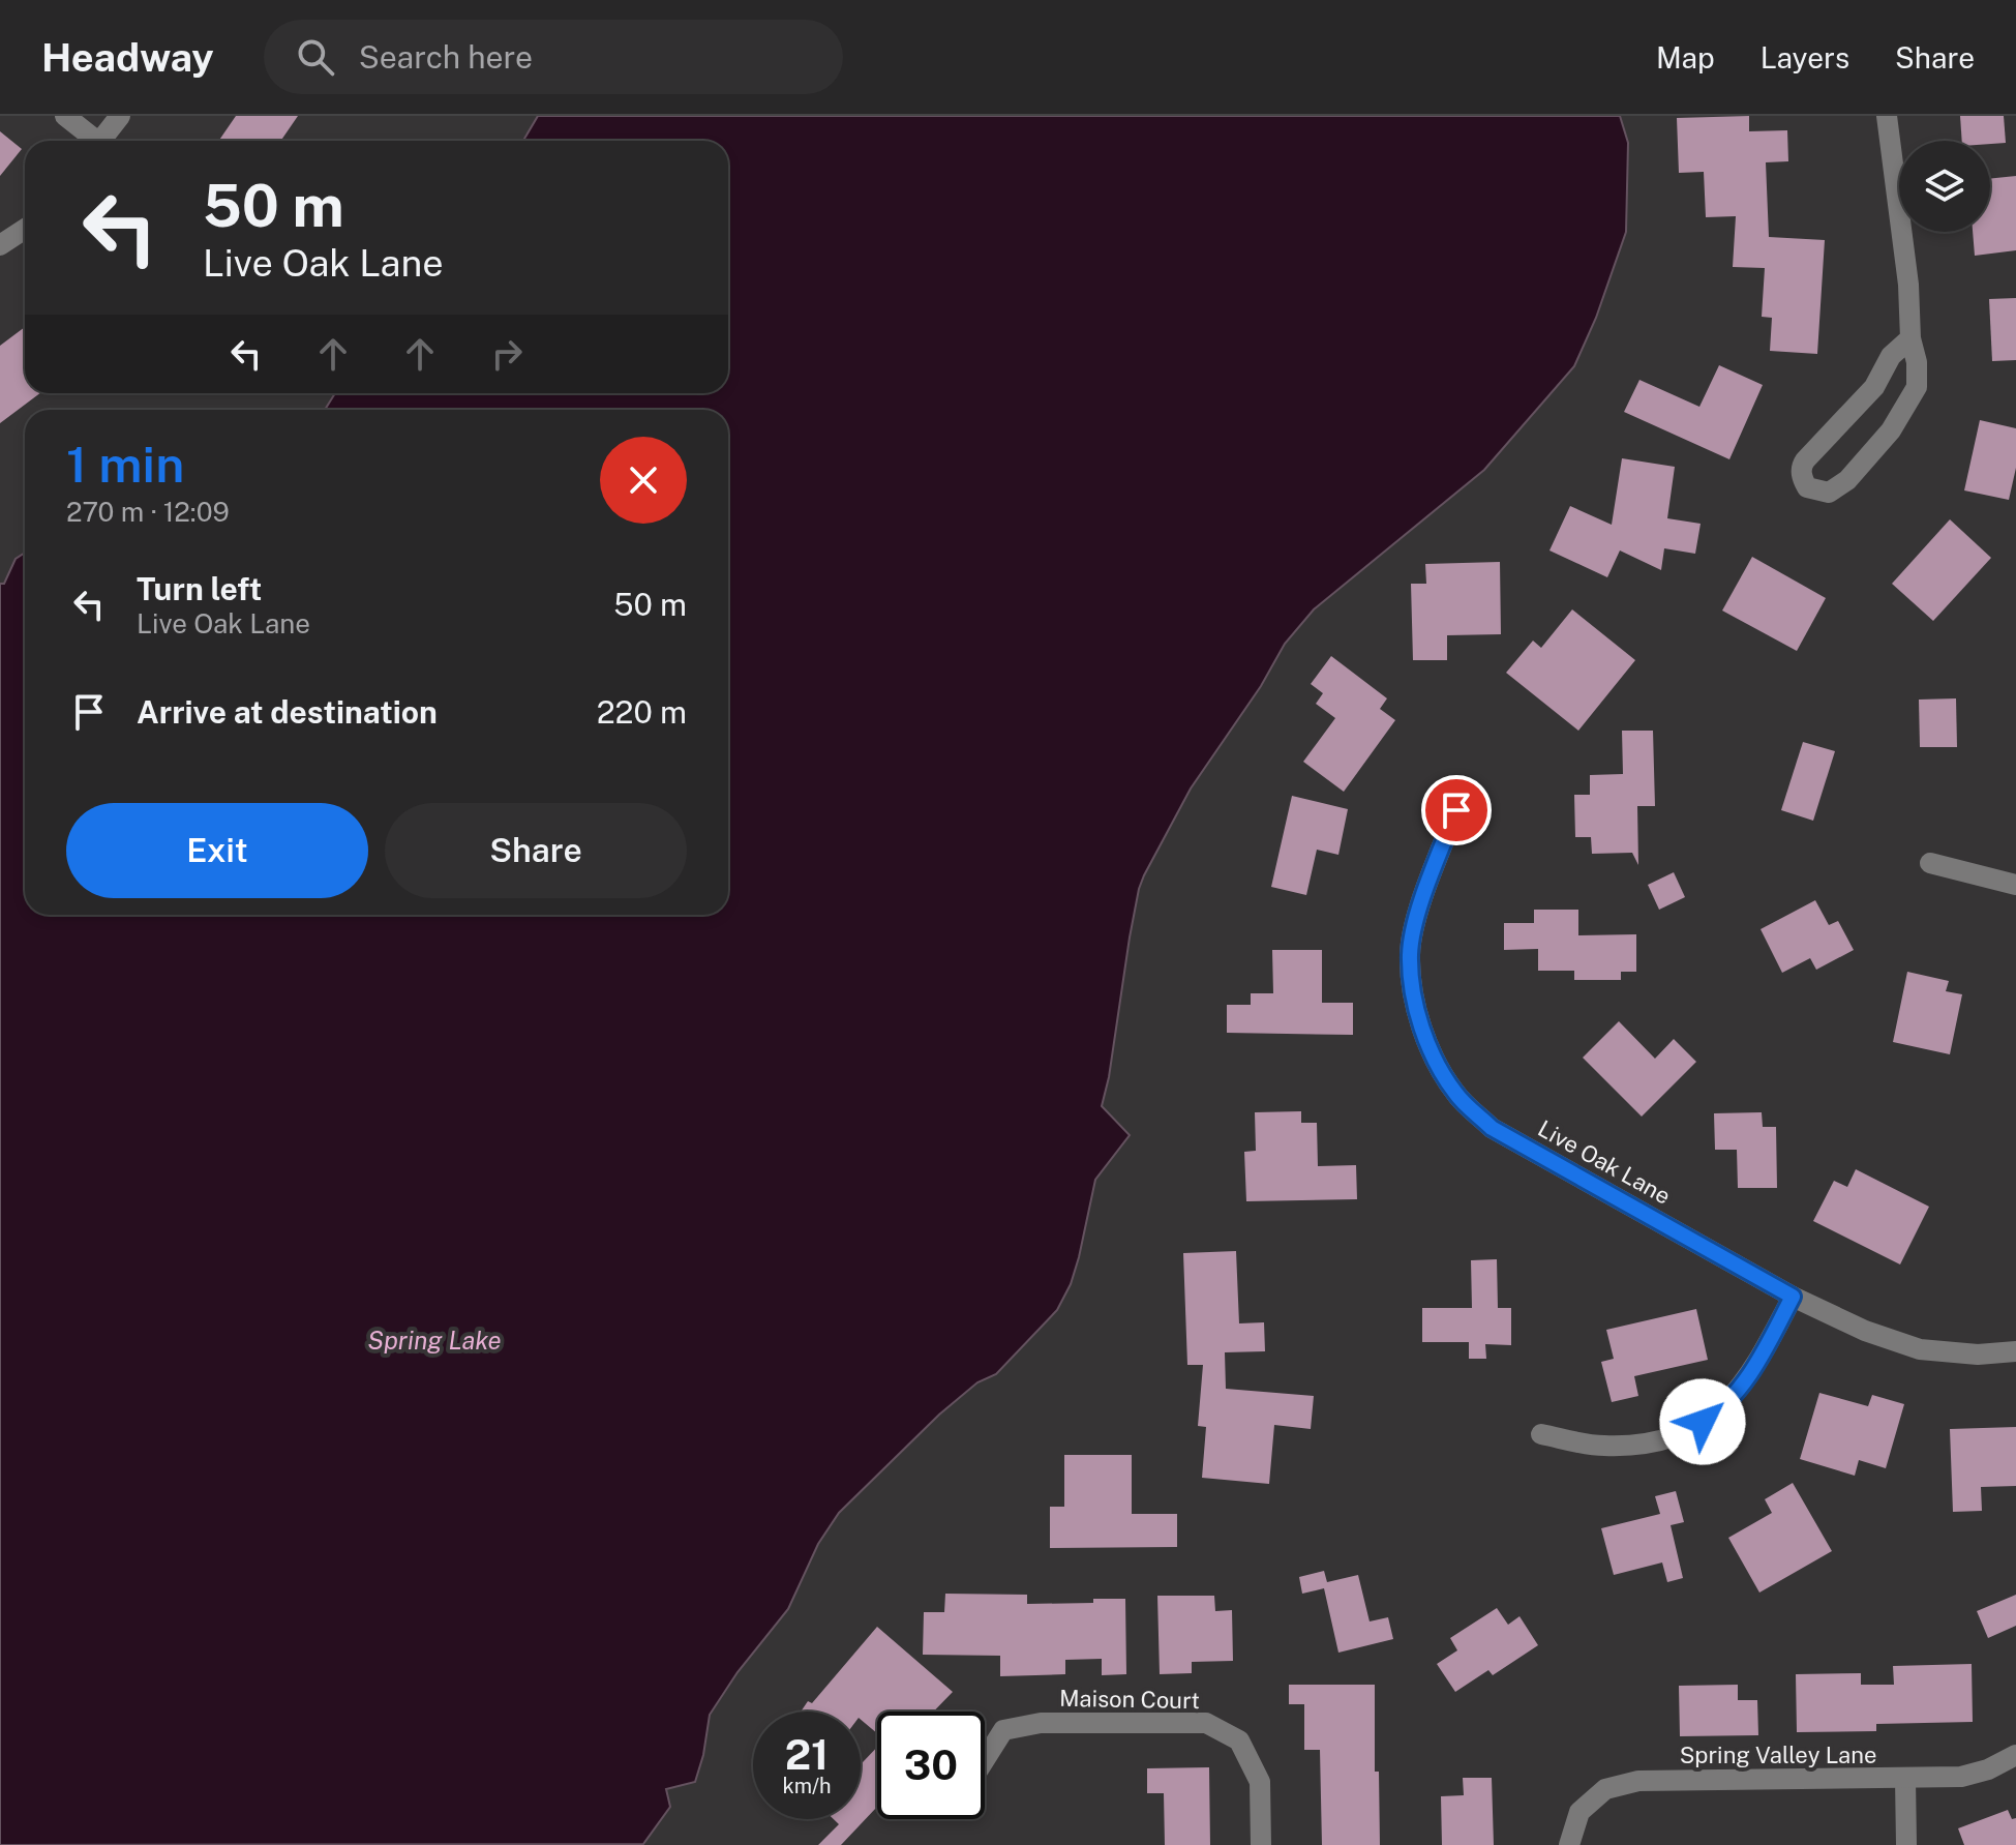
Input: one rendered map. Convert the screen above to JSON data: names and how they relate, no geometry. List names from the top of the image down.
{
  "streets": {
    "street": ["Live Oak Lane", "Maison Court", "Spring Valley Lane"]
  },
  "water": ["Spring Lake"],
  "page": {
    "header": "Headway",
    "search": "Search here",
    "nav": ["Map", "Layers", "Share"],
    "turn": ["50 m", "Live Oak Lane"],
    "heading": ["1 min", "270 m · 12:09"],
    "list": [
      {
        "name": "Turn left",
        "note": "Live Oak Lane",
        "value": "50 m"
      },
      {
        "name": "Arrive at destination",
        "value": "220 m"
      }
    ],
    "buttons": ["Exit", "Share"],
    "speed": "21 km/h",
    "limit": "30"
  }
}
